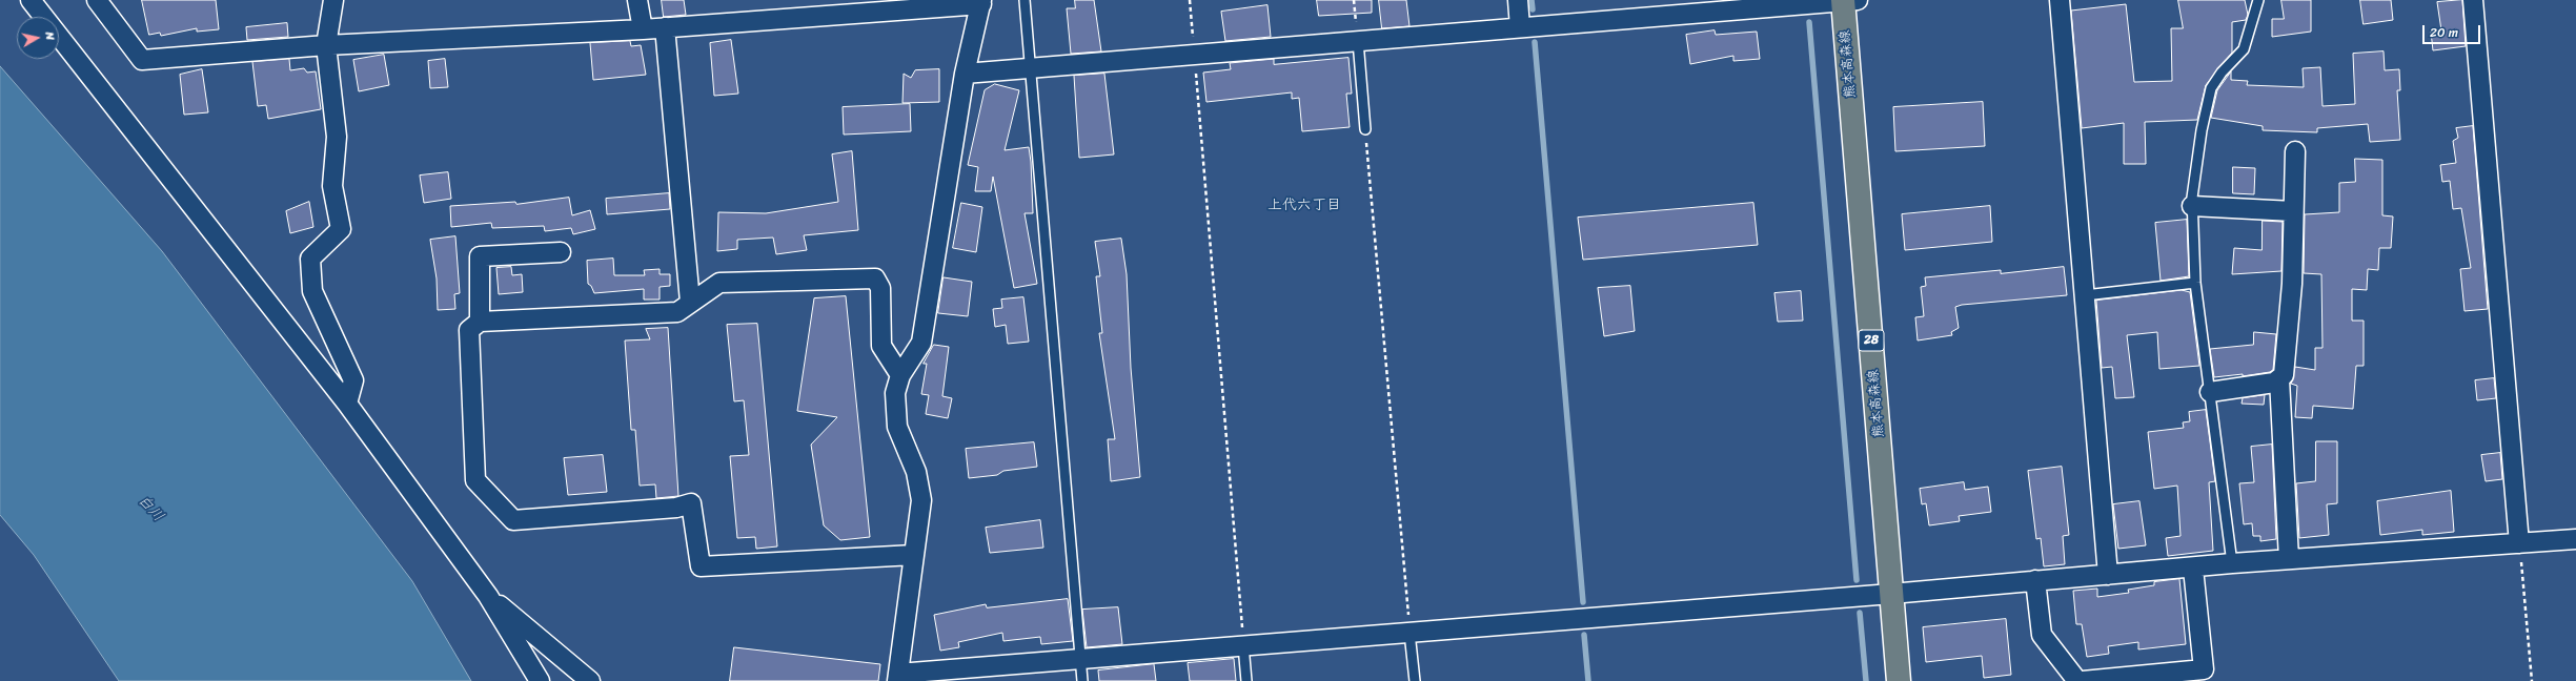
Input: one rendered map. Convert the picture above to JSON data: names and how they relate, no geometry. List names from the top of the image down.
{
  "streets": {
    "main road": ["熊本高森線", "28"]
  },
  "districts": ["上代六丁目"],
  "water": ["白川"],
  "scale_bar": "20 m",
  "north": "right"
}
